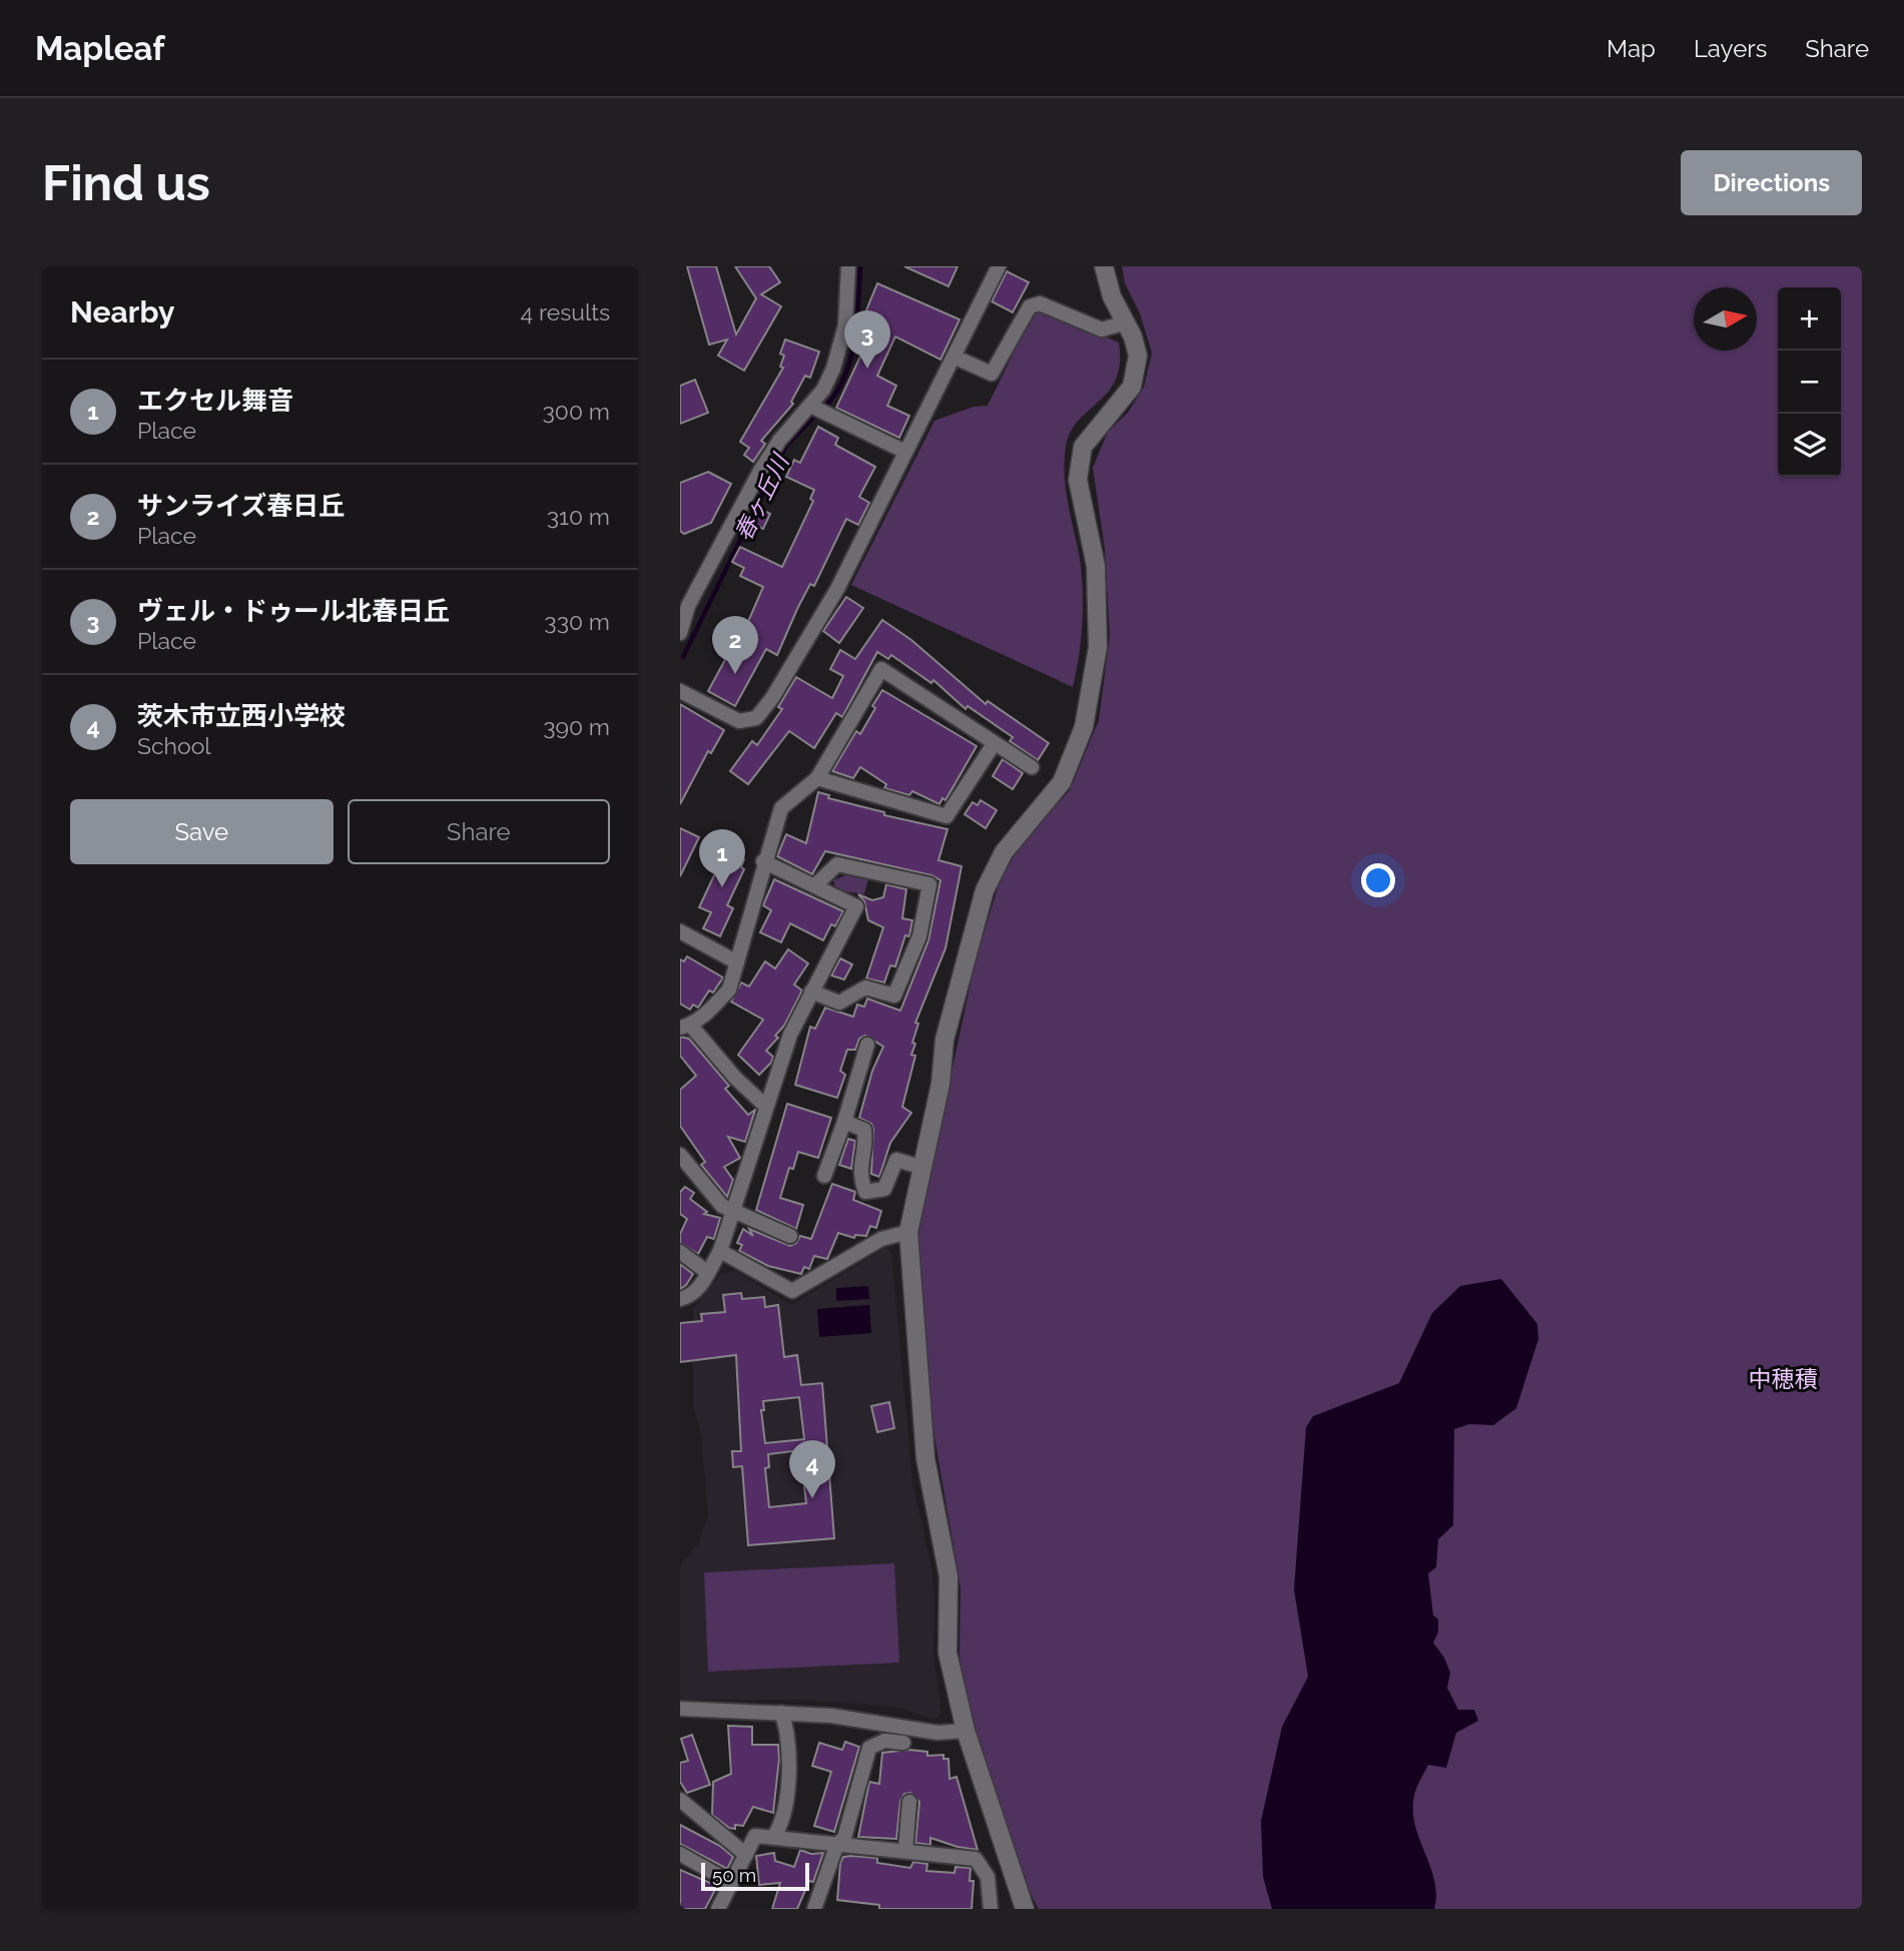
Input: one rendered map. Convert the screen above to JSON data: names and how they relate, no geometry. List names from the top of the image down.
{
  "districts": ["中穂積"],
  "water": ["春ヶ丘川"],
  "scale_bar": "50 m",
  "north": "right",
  "page": {
    "header": "Mapleaf",
    "nav": ["Map", "Layers", "Share"],
    "buttons": [
      "Directions",
      ["Save", "Share"]
    ],
    "title": "Find us",
    "heading": ["Nearby", "4 results"],
    "map_buttons": ["+", "−"],
    "pins": [
      "3",
      "2",
      "1",
      "4"
    ],
    "list": [
      {
        "mark": "1",
        "name": "エクセル舞音",
        "note": "Place",
        "value": "300 m"
      },
      {
        "mark": "2",
        "name": "サンライズ春日丘",
        "note": "Place",
        "value": "310 m"
      },
      {
        "mark": "3",
        "name": "ヴェル・ドゥール北春日丘",
        "note": "Place",
        "value": "330 m"
      },
      {
        "mark": "4",
        "name": "茨木市立西小学校",
        "note": "School",
        "value": "390 m"
      }
    ],
    "scale": "50 m"
  }
}
